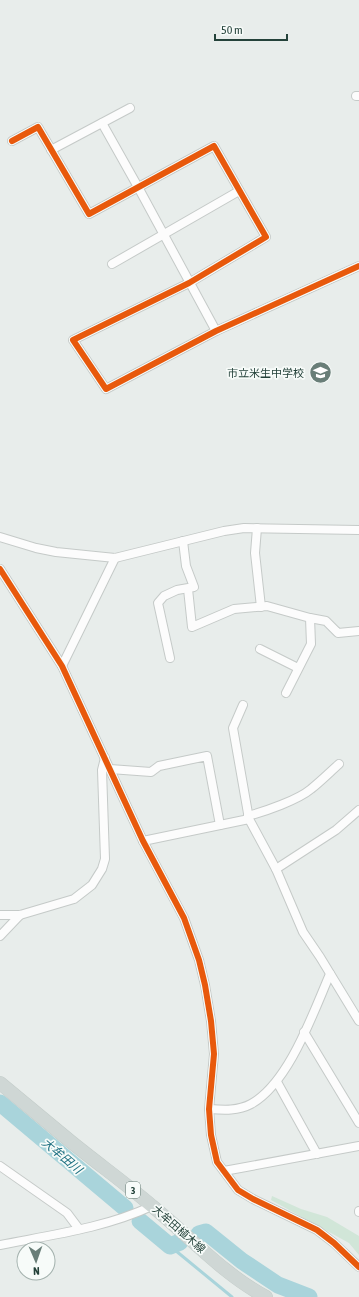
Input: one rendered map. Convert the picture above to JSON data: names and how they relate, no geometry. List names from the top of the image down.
{
  "streets": {
    "main road": ["3", "大牟田植木線"]
  },
  "water": ["大牟田川"],
  "places": {
    "school or university": ["市立米生中学校"]
  },
  "scale_bar": "50 m",
  "north": "bottom"
}
